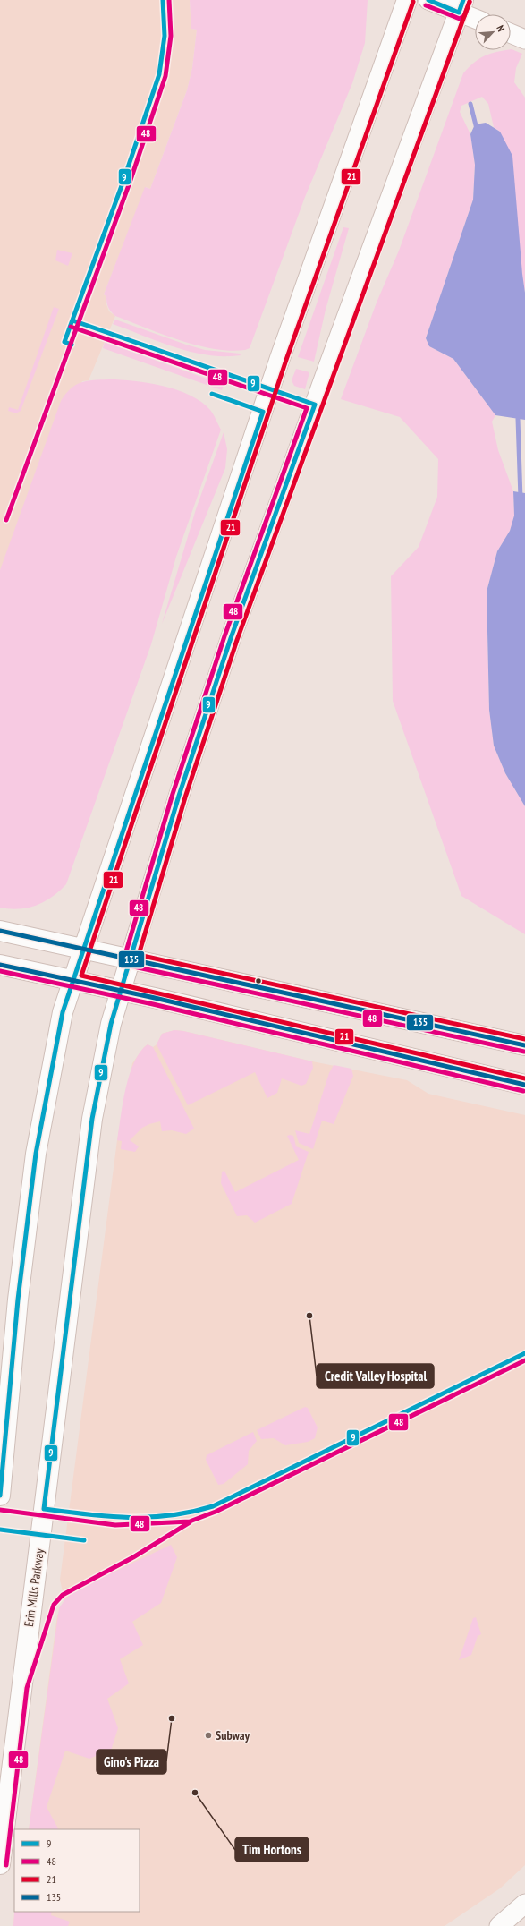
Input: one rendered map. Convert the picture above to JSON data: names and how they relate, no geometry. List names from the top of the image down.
{
  "streets": {
    "main road": ["Erin Mills Parkway"]
  },
  "places": [
    "Credit Valley Hospital",
    "Gino's Pizza",
    "Subway",
    "Tim Hortons"
  ],
  "lines": [
    "transit line 9",
    "transit line 48",
    "transit line 21",
    "transit line 135"
  ],
  "legend": [
    "9",
    "48",
    "21",
    "135"
  ],
  "north": "top right"
}
